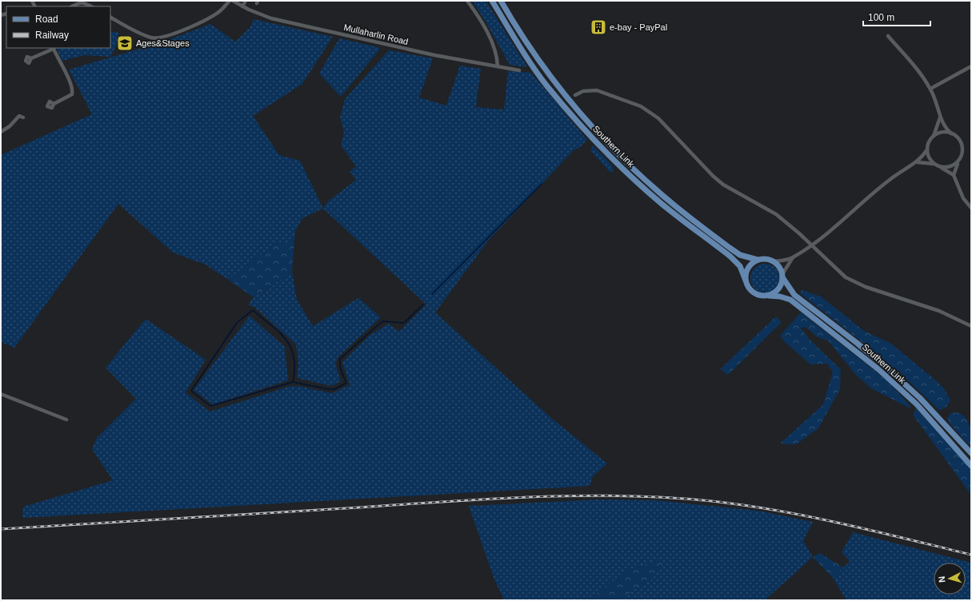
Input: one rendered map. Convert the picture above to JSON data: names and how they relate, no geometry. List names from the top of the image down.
{
  "streets": {
    "main road": ["Southern Link"],
    "street": ["Mullaharlin Road"]
  },
  "places": {
    "building": ["e-bay - PayPal"],
    "school or university": ["Ages&Stages"]
  },
  "legend": ["Road", "Railway"],
  "scale_bar": "100 m",
  "north": "left"
}
